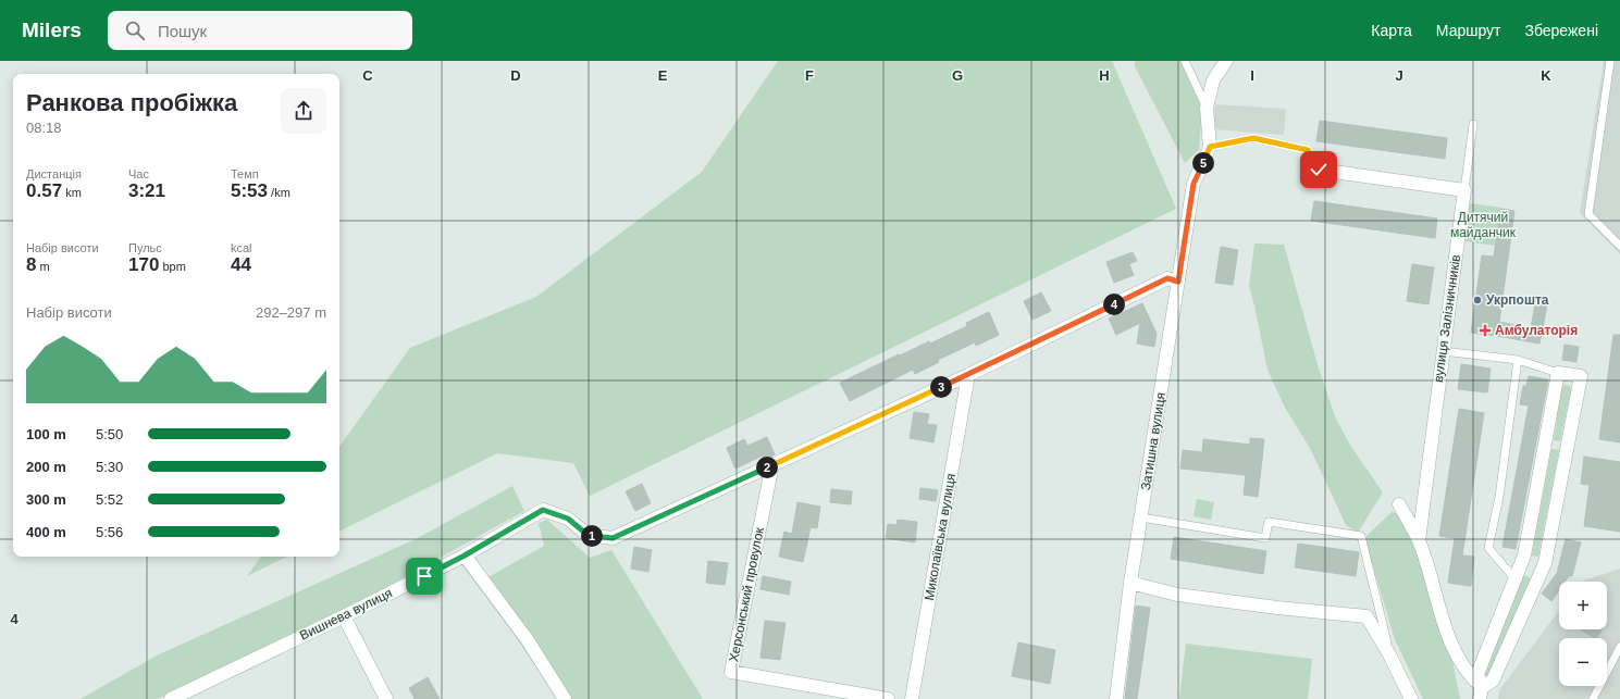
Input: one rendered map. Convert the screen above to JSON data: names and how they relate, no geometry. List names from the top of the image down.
{
  "streets": {
    "street": [
      "вулиця Залізничників",
      "Затишна вулиця",
      "Миколаївська вулиця",
      "Херсонський провулок",
      "Вишнева вулиця"
    ]
  },
  "crossings": [
    ["Херсонський провулок", "Вишнева вулиця"]
  ],
  "parks": ["Дитячий майданчик"],
  "places": {
    "other": ["Укрпошта"],
    "health": ["Амбулаторія"]
  },
  "page": {
    "header": "Milers",
    "search": "Пошук",
    "nav": ["Карта", "Маршрут", "Збережені"],
    "heading": ["Ранкова пробіжка", "08:18"],
    "stats": [
      ["Дистанція", "0.57 km"],
      ["Час", "3:21"],
      ["Темп", "5:53 /km"],
      ["Набір висоти", "8 m"],
      ["Пульс", "170 bpm"],
      ["kcal", "44"]
    ],
    "pins": [
      "5",
      "4",
      "3",
      "2",
      "1"
    ],
    "chart": ["Набір висоти", "292–297 m"],
    "list": [
      {
        "name": "100 m",
        "note": "5:50"
      },
      {
        "name": "200 m",
        "note": "5:30"
      },
      {
        "name": "300 m",
        "note": "5:52"
      },
      {
        "name": "400 m",
        "note": "5:56"
      }
    ],
    "map_buttons": ["+", "−"]
  },
  "grid": {
    "columns": [
      "C",
      "D",
      "E",
      "F",
      "G",
      "H",
      "I",
      "J",
      "K"
    ],
    "rows": ["4"]
  }
}
